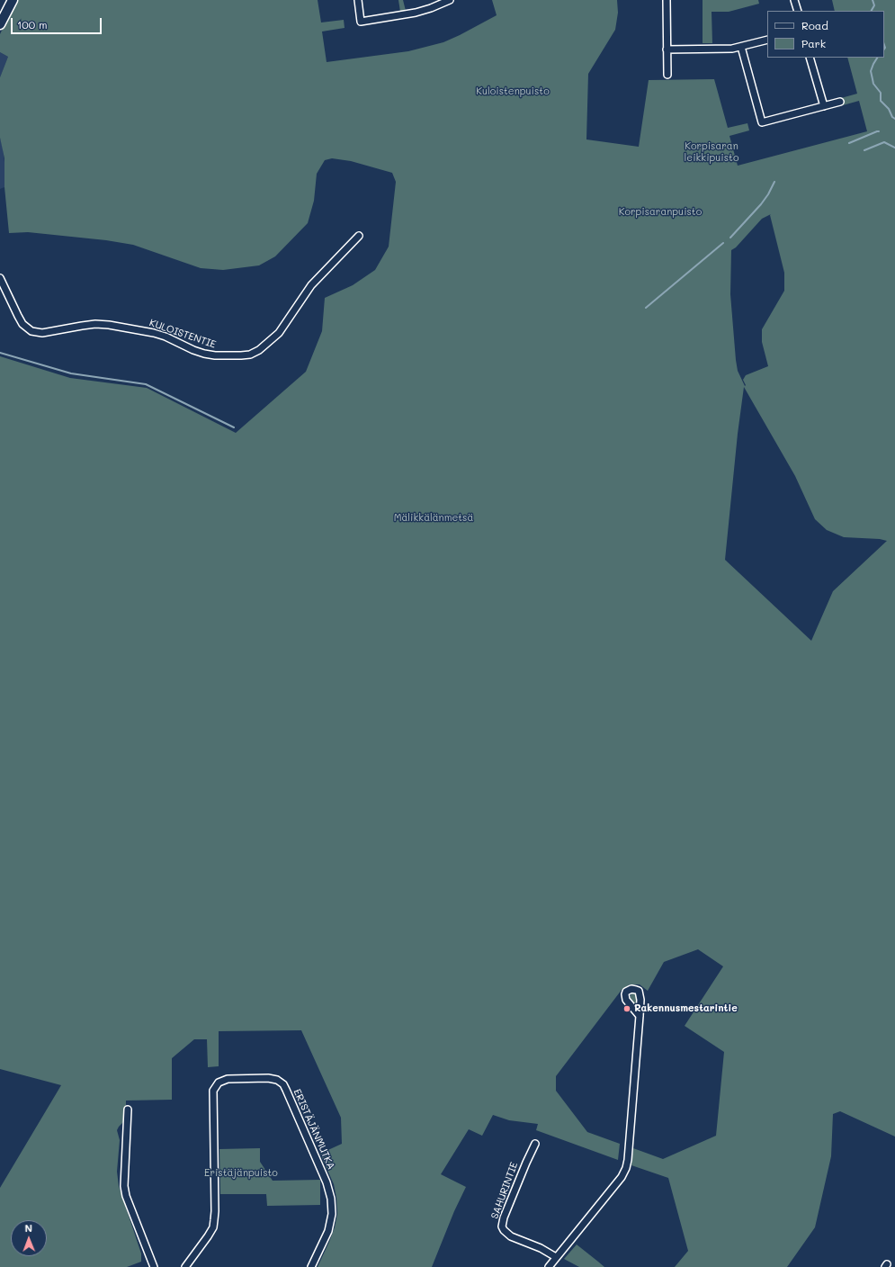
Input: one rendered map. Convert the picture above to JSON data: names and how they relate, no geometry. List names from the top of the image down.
{
  "streets": {
    "street": ["KULOISTENTIE", "ERISTÄJÄNMUTKA", "SAHURINTIE"]
  },
  "parks": [
    "Kuloistenpuisto",
    "Korpisaran leikkipuisto",
    "Korpisaranpuisto",
    "Mälikkälänmetsä",
    "Eristäjänpuisto"
  ],
  "places": ["Rakennusmestarintie"],
  "legend": ["Road", "Park"],
  "scale_bar": "100 m",
  "north": "top"
}
